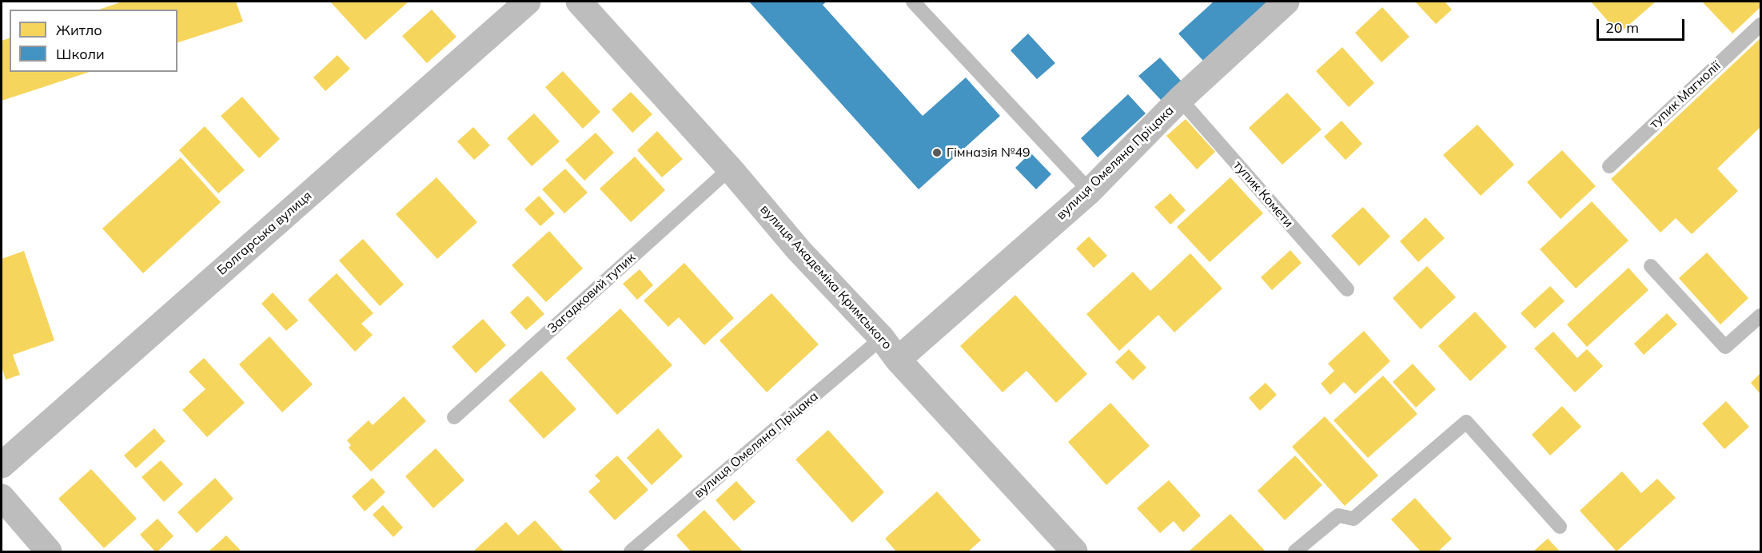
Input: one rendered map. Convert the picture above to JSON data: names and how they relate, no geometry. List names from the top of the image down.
{
  "streets": {
    "street": ["вулиця Омеляна Пріцака", "Болгарська вулиця", "вулиця Академіка Кримського"],
    "lane": ["тупик Магнолії", "тупик Комети", "Загадковий тупик"]
  },
  "crossings": [
    ["вулиця Омеляна Пріцака", "тупик Комети"],
    ["вулиця Омеляна Пріцака", "вулиця Академіка Кримського"],
    ["вулиця Академіка Кримського", "Загадковий тупик"]
  ],
  "places": ["Гімназія №49"],
  "legend": ["Житло", "Школи"],
  "scale_bar": "20 m"
}
